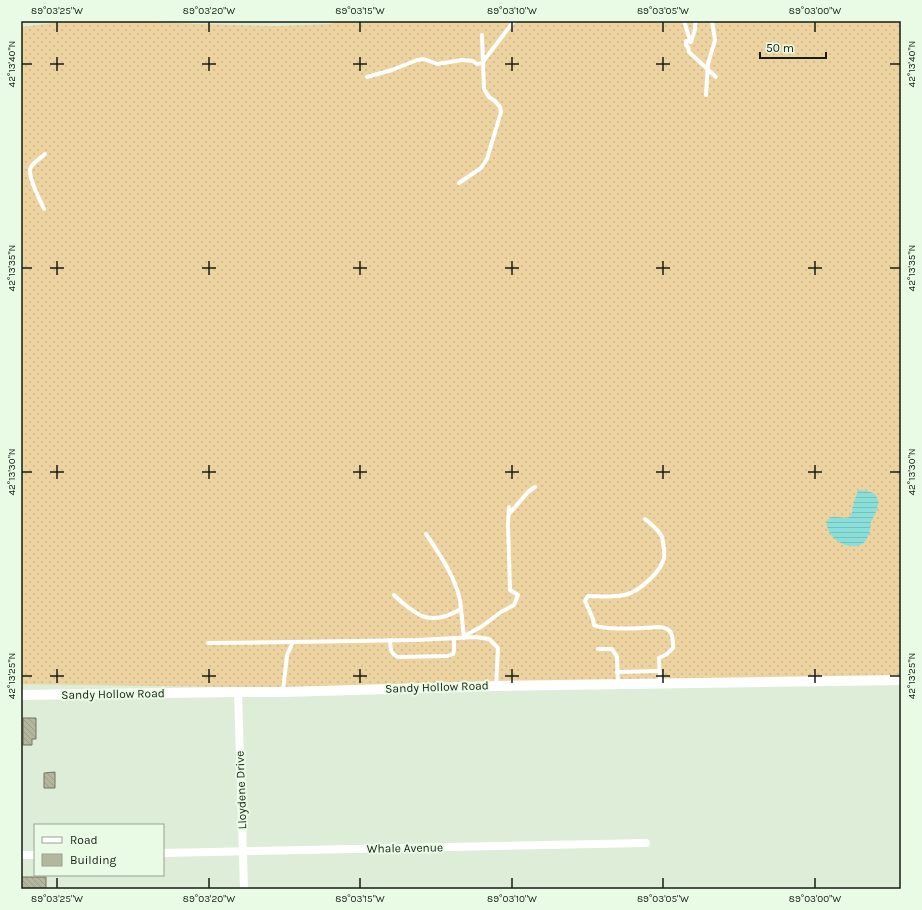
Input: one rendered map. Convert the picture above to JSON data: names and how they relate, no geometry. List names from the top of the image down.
{
  "streets": {
    "street": ["Sandy Hollow Road", "Lloydene Drive", "Whale Avenue"]
  },
  "crossings": [
    ["Sandy Hollow Road", "Lloydene Drive"],
    ["Lloydene Drive", "Whale Avenue"]
  ],
  "legend": ["Road", "Building"],
  "scale_bar": "50 m",
  "coordinates": [
    "89°03'25\"W",
    "89°03'20\"W",
    "89°03'15\"W",
    "89°03'10\"W",
    "89°03'05\"W",
    "89°03'00\"W",
    "42°13'40\"N",
    "42°13'35\"N",
    "42°13'30\"N",
    "42°13'25\"N"
  ]
}
